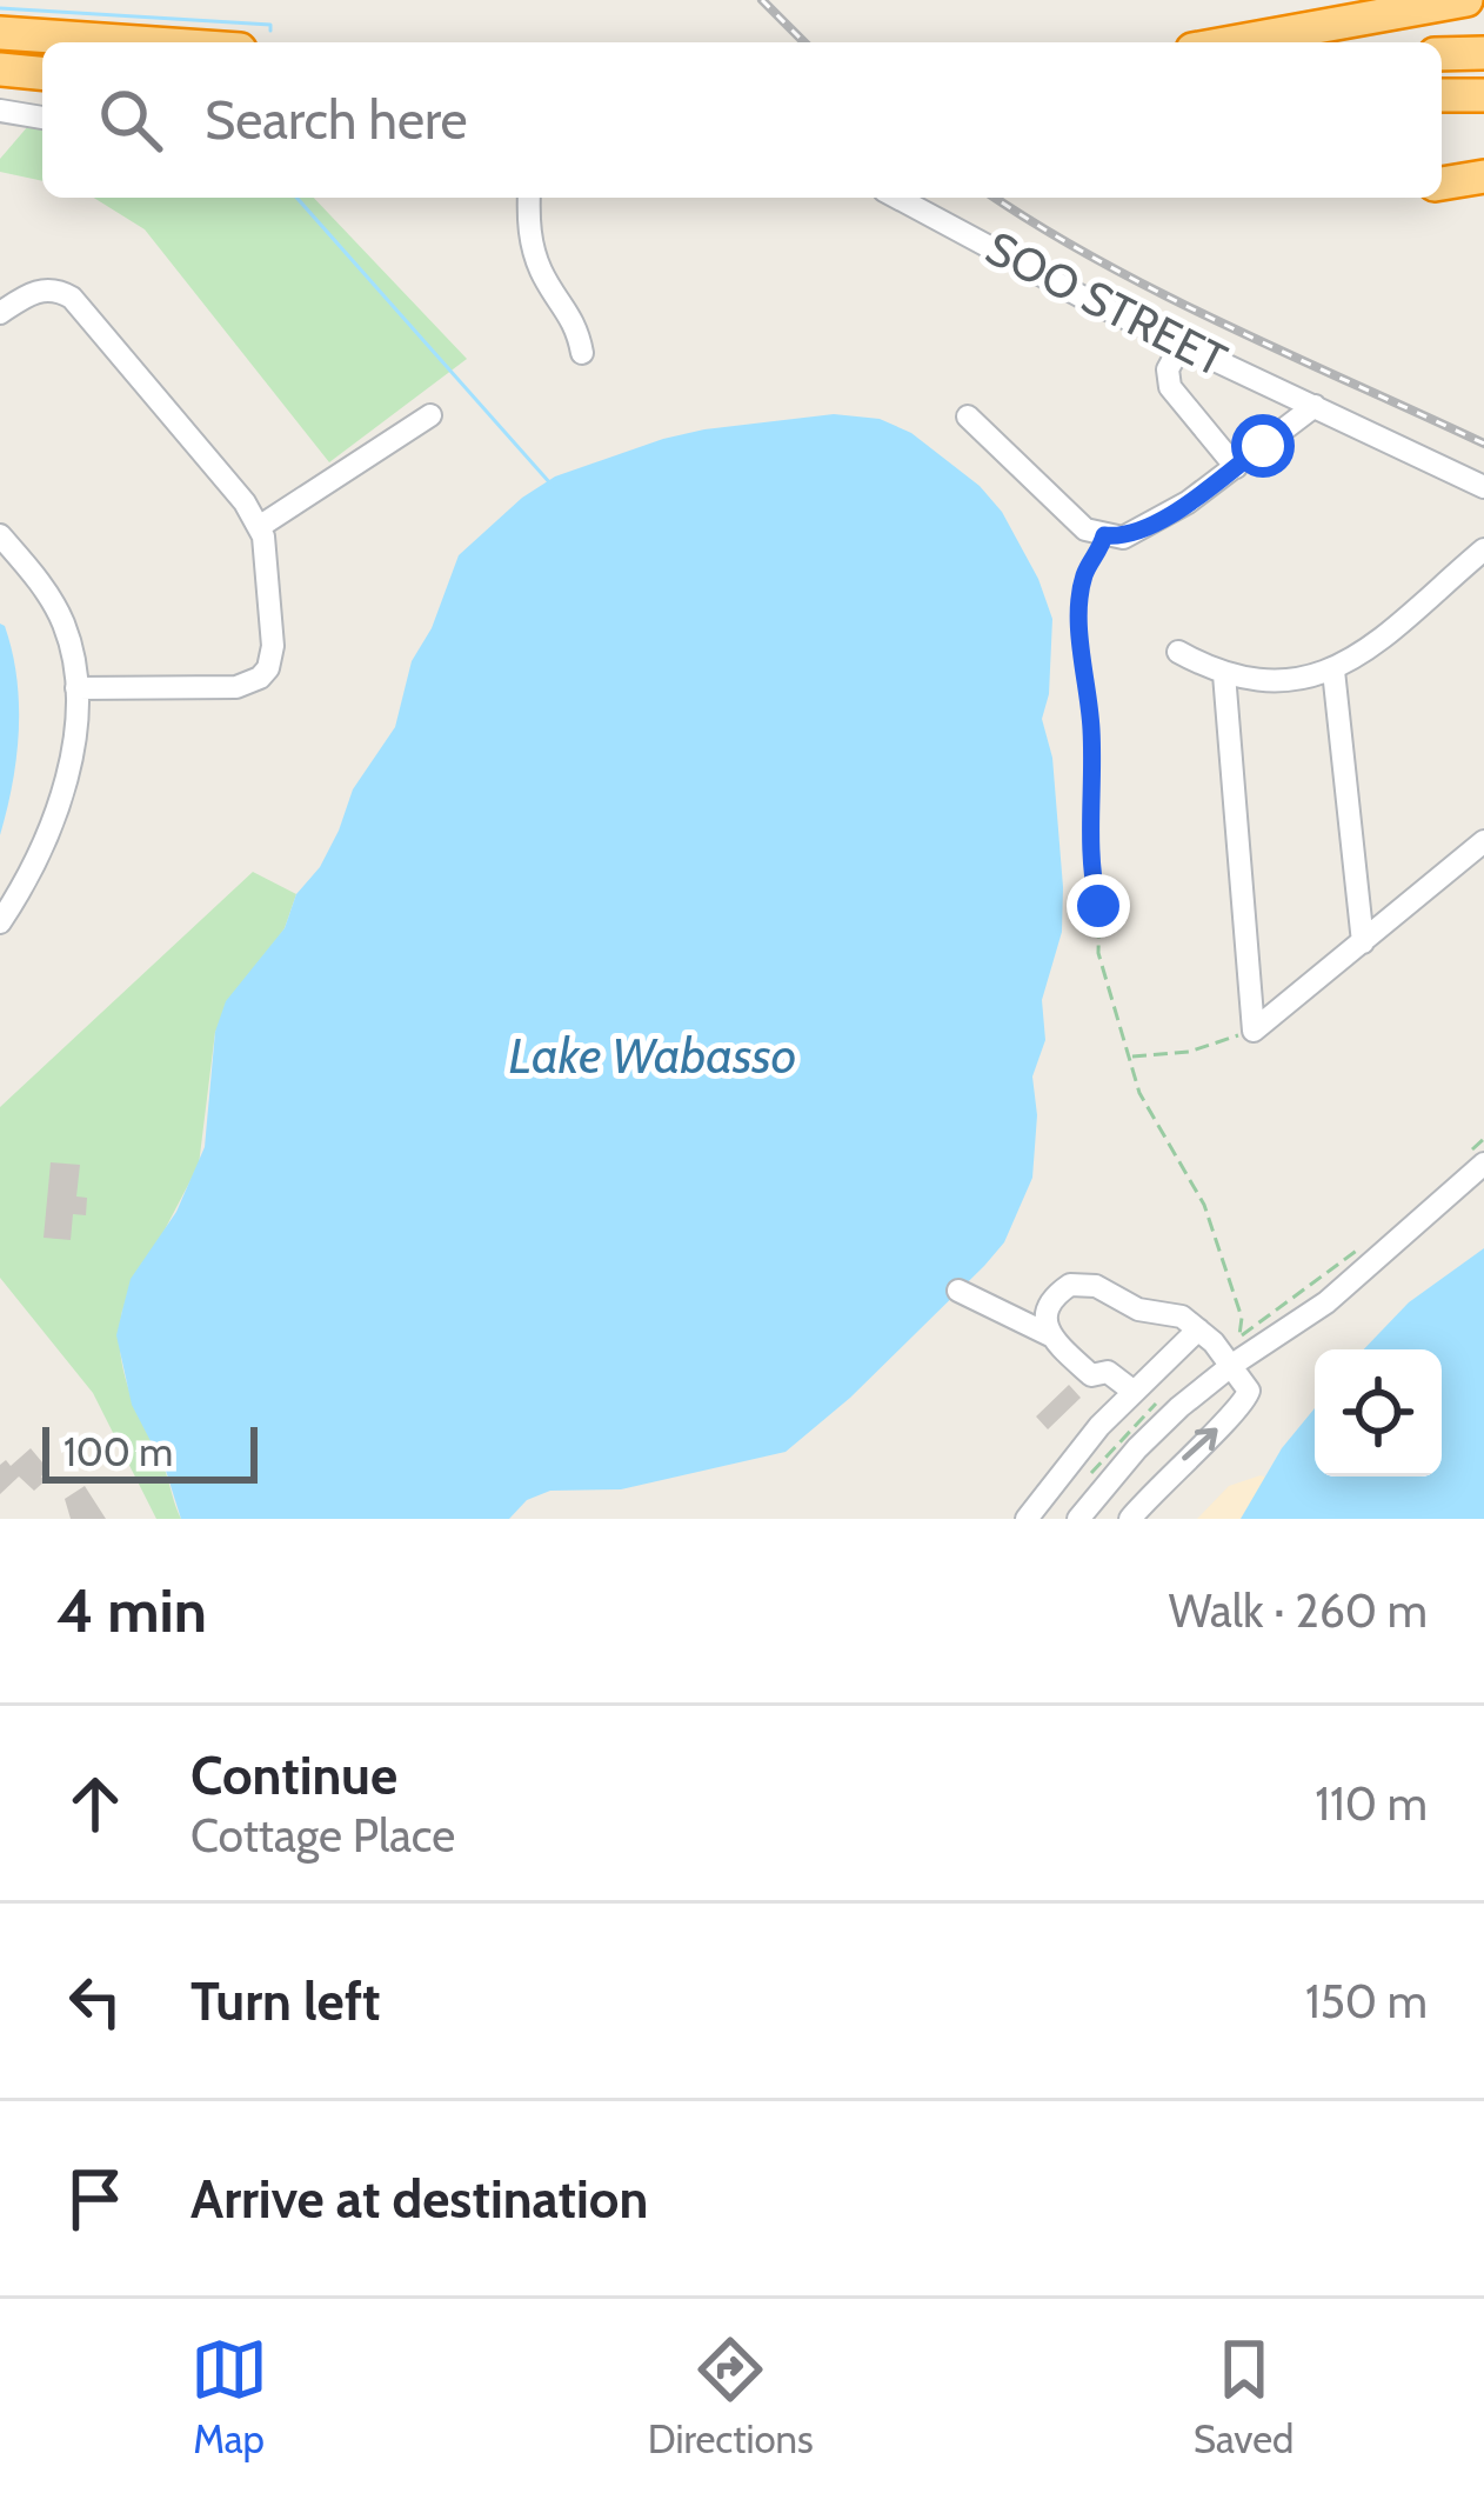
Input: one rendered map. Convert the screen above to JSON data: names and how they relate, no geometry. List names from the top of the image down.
{
  "streets": {
    "street": ["SOO STREET"]
  },
  "water": ["Lake Wabasso"],
  "scale_bar": "100 m",
  "page": {
    "search": "Search here",
    "scale": "100 m",
    "heading": ["4 min", "Walk · 260 m"],
    "list": [
      ["Continue", "Cottage Place", "110 m"],
      ["Turn left", "150 m"],
      "Arrive at destination"
    ],
    "nav": ["Map", "Directions", "Saved"]
  }
}
